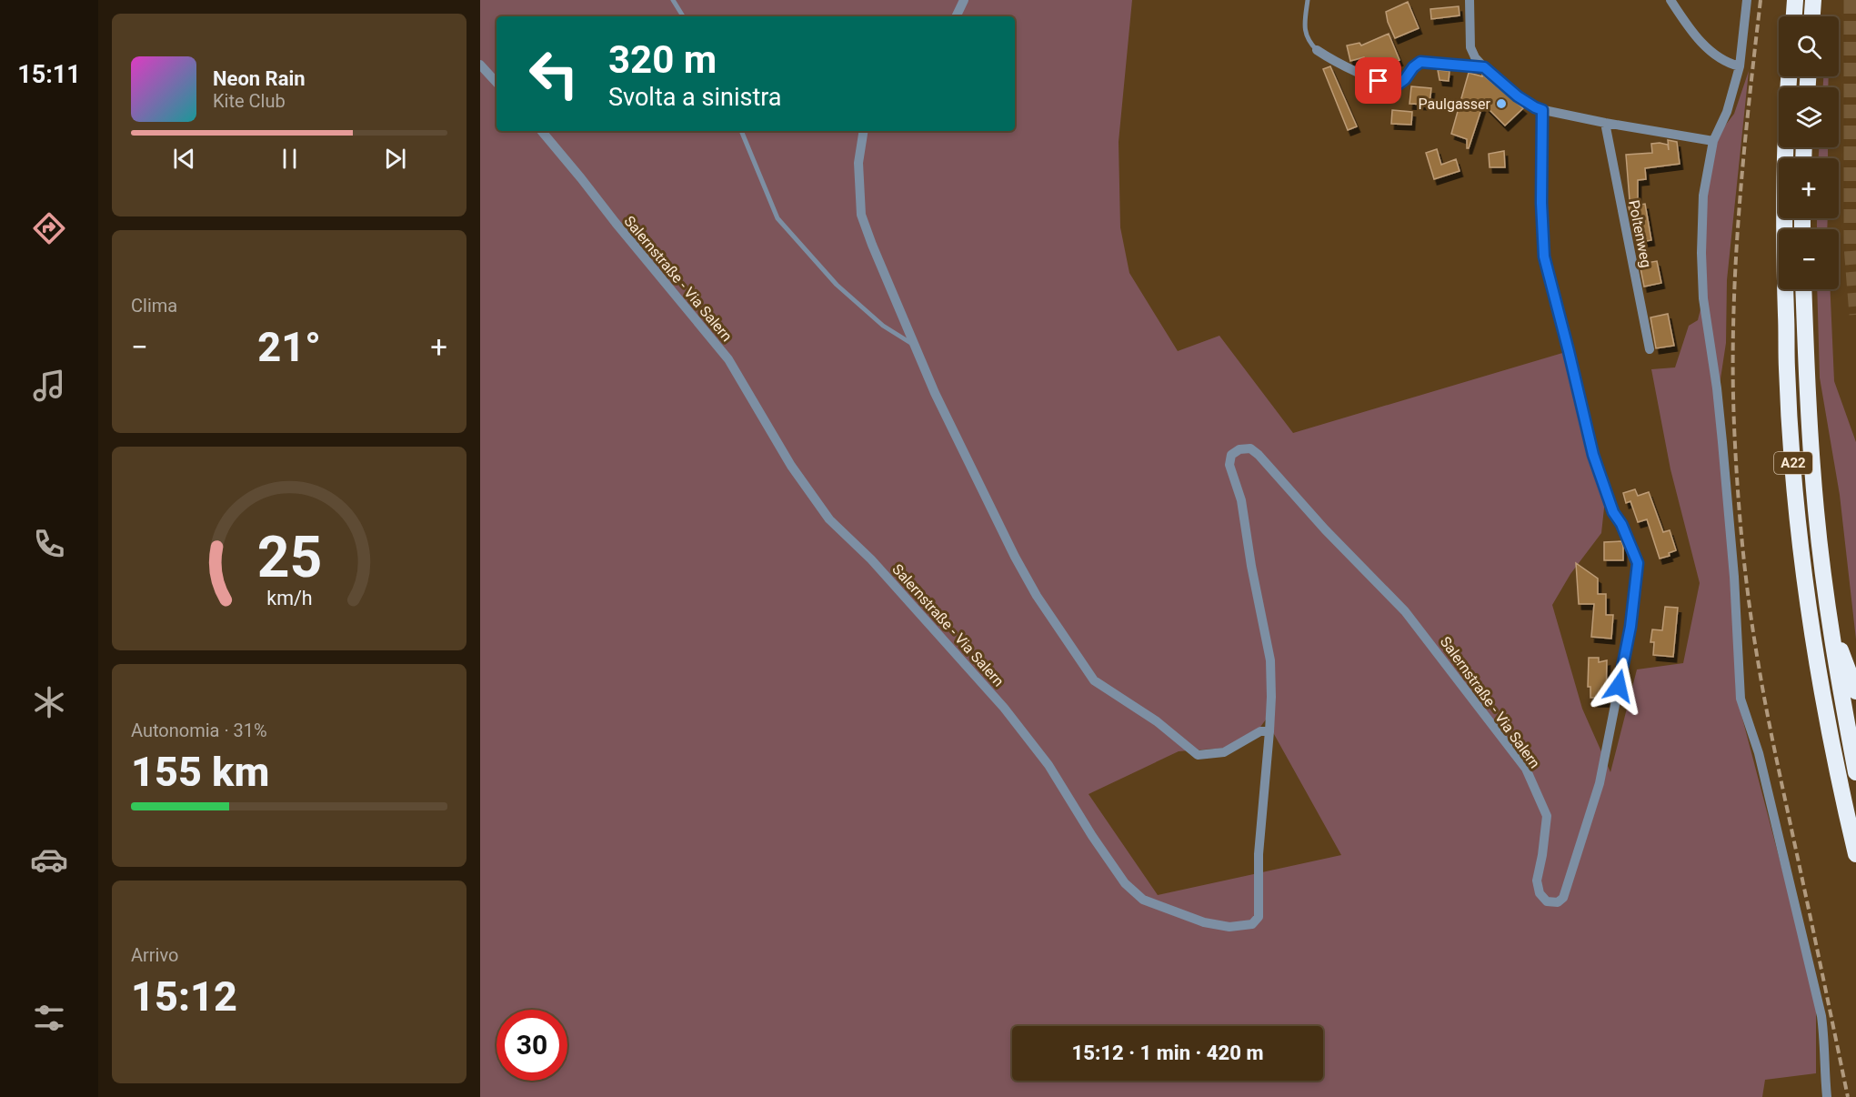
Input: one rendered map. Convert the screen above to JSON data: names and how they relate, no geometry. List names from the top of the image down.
{
  "streets": {
    "highway": ["A22"],
    "street": ["Poltenweg", "Salernstraße - Via Salern"]
  },
  "places": ["Paulgasser"],
  "page": {
    "tabs": "15:11",
    "map_buttons": ["+", "−"],
    "turn": ["320 m", "Svolta a sinistra"],
    "song": ["Neon Rain", "Kite Club"],
    "tile": [
      "Clima",
      ["Autonomia · 31%", "155 km"],
      ["Arrivo", "15:12"]
    ],
    "heat": ["−", "21°", "+"],
    "limit": "30",
    "trip": "15:12 · 1 min · 420 m",
    "gauge": ["25", "km/h"]
  }
}
